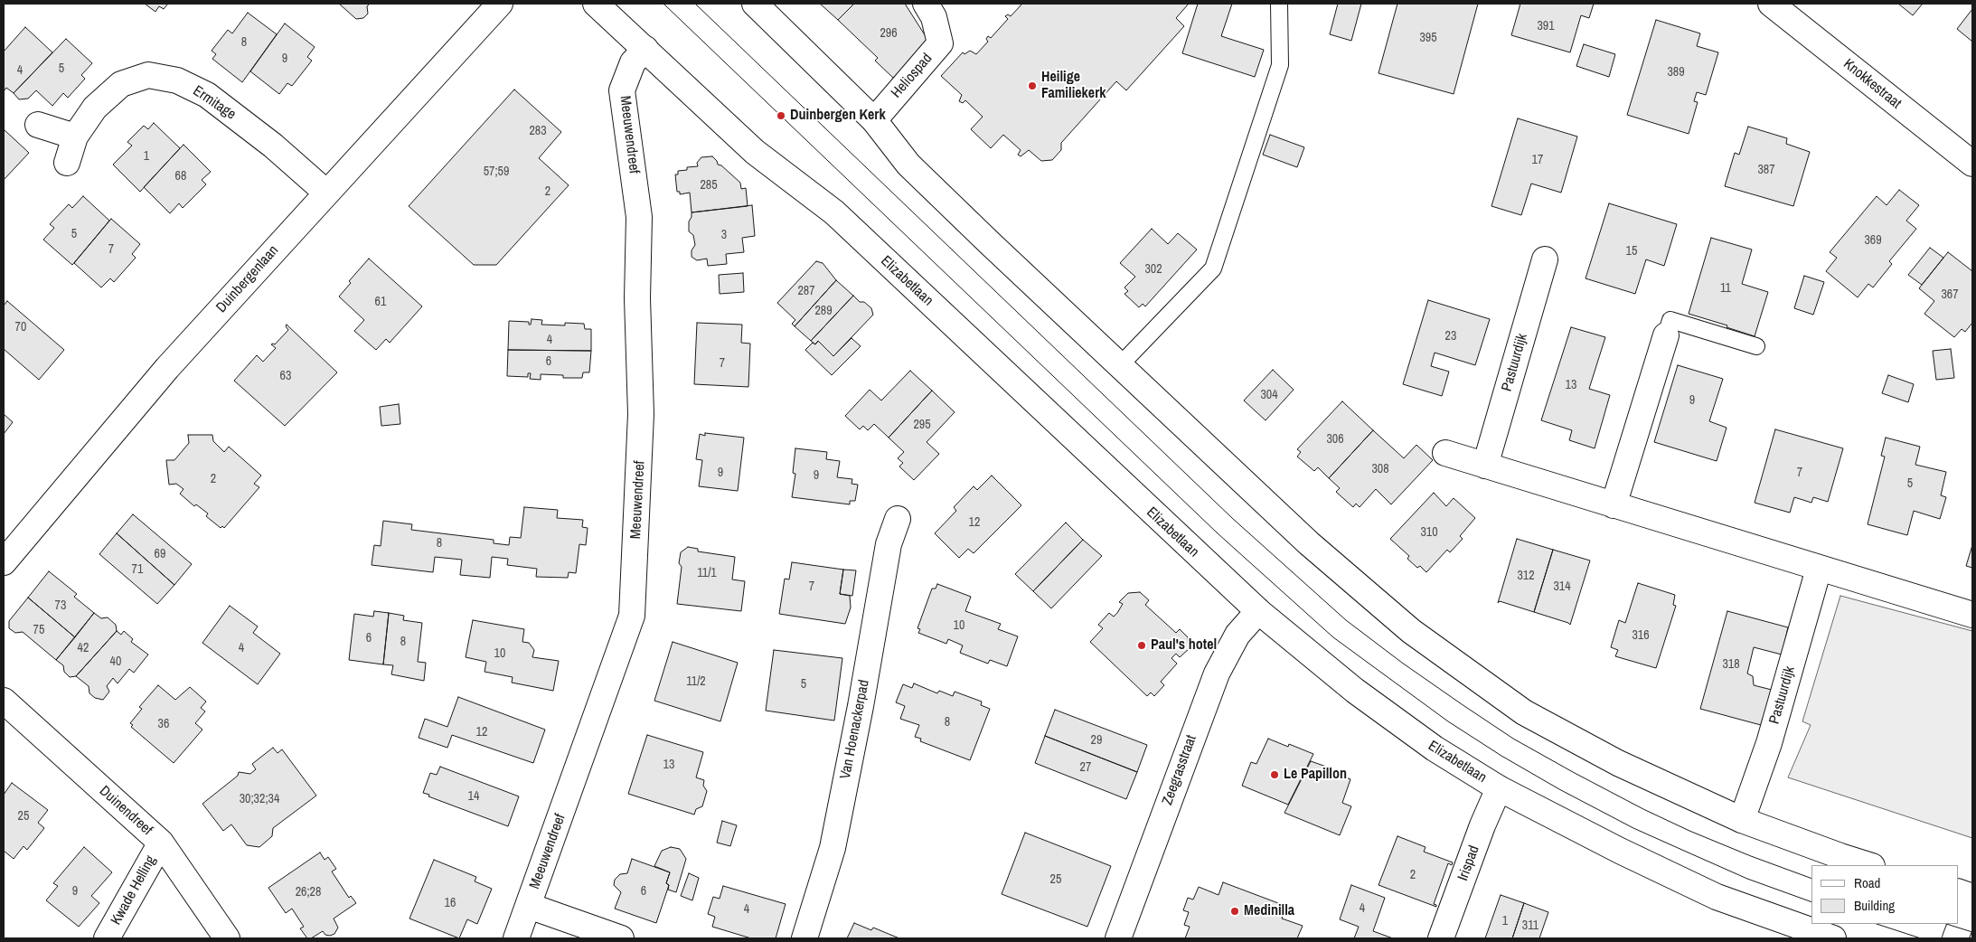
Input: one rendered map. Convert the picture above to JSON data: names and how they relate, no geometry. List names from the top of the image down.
{
  "streets": {
    "street": [
      "Heliospad",
      "Knokkestraat",
      "Ermitage",
      "Meeuwendreef",
      "Duinbergenlaan",
      "Elizabetlaan",
      "Pastuurdijk",
      "Van Hoenackerpad",
      "Zeegrasstraat",
      "Duinendreef",
      "Irispad",
      "Kwade Helling"
    ]
  },
  "crossings": [
    ["Ermitage", "Duinbergenlaan"],
    ["Meeuwendreef", "Elizabetlaan"],
    ["Elizabetlaan", "Zeegrasstraat"],
    ["Elizabetlaan", "Irispad"],
    ["Duinendreef", "Kwade Helling"]
  ],
  "places": [
    "Heilige Familiekerk",
    "Duinbergen Kerk",
    "Paul's hotel",
    "Le Papillon",
    "Medinilla"
  ],
  "house_numbers": [
    "391",
    "296",
    "395",
    "8",
    "9",
    "5",
    "4",
    "389",
    "283",
    "1",
    "17",
    "387",
    "57;59",
    "68",
    "285",
    "2",
    "5",
    "3",
    "369",
    "7",
    "15",
    "302",
    "11",
    "287",
    "367",
    "61",
    "289",
    "70",
    "23",
    "4",
    "6",
    "7",
    "63",
    "13",
    "304",
    "9",
    "295",
    "306",
    "308",
    "9",
    "7",
    "9",
    "2",
    "5",
    "12",
    "310",
    "8",
    "69",
    "71",
    "11/1",
    "312",
    "7",
    "314",
    "73",
    "10",
    "75",
    "316",
    "6",
    "8",
    "42",
    "4",
    "10",
    "40",
    "318",
    "11/2",
    "5",
    "8",
    "36",
    "12",
    "29",
    "13",
    "27",
    "14",
    "30;32;34",
    "25",
    "2",
    "25",
    "9",
    "6",
    "26;28",
    "16",
    "4",
    "4",
    "1",
    "311"
  ],
  "legend": ["Road", "Building"]
}
